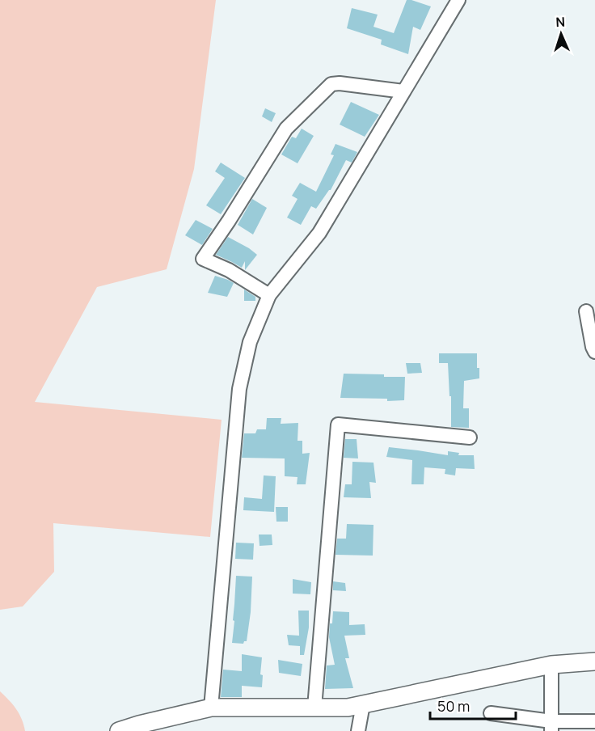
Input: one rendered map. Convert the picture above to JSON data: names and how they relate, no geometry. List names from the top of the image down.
{
  "scale_bar": "50 m",
  "north": "top"
}
